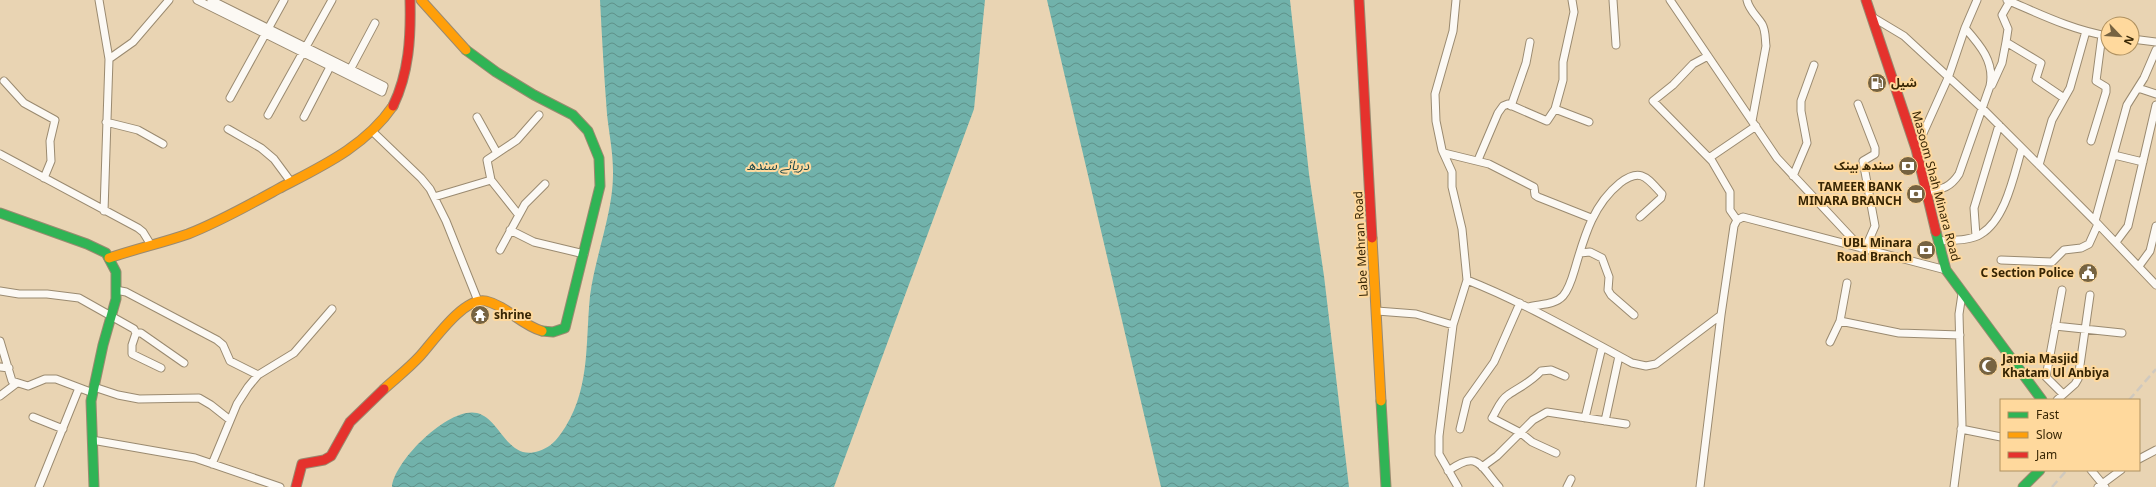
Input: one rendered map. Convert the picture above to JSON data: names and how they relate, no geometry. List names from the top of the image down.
{
  "streets": {
    "street": ["Masoom Shah Minara Road", "Labe Mehran Road"]
  },
  "water": ["دریائے سندھ"],
  "places": {
    "fuel station": ["شیل"],
    "bank": ["سندھ بینک", "TAMEER BANK MINARA BRANCH", "UBL Minara Road Branch"],
    "public building": ["C Section Police"],
    "temple": ["shrine"],
    "mosque": ["Jamia Masjid Khatam Ul Anbiya"]
  },
  "legend": ["Fast", "Slow", "Jam"],
  "north": "bottom right"
}
